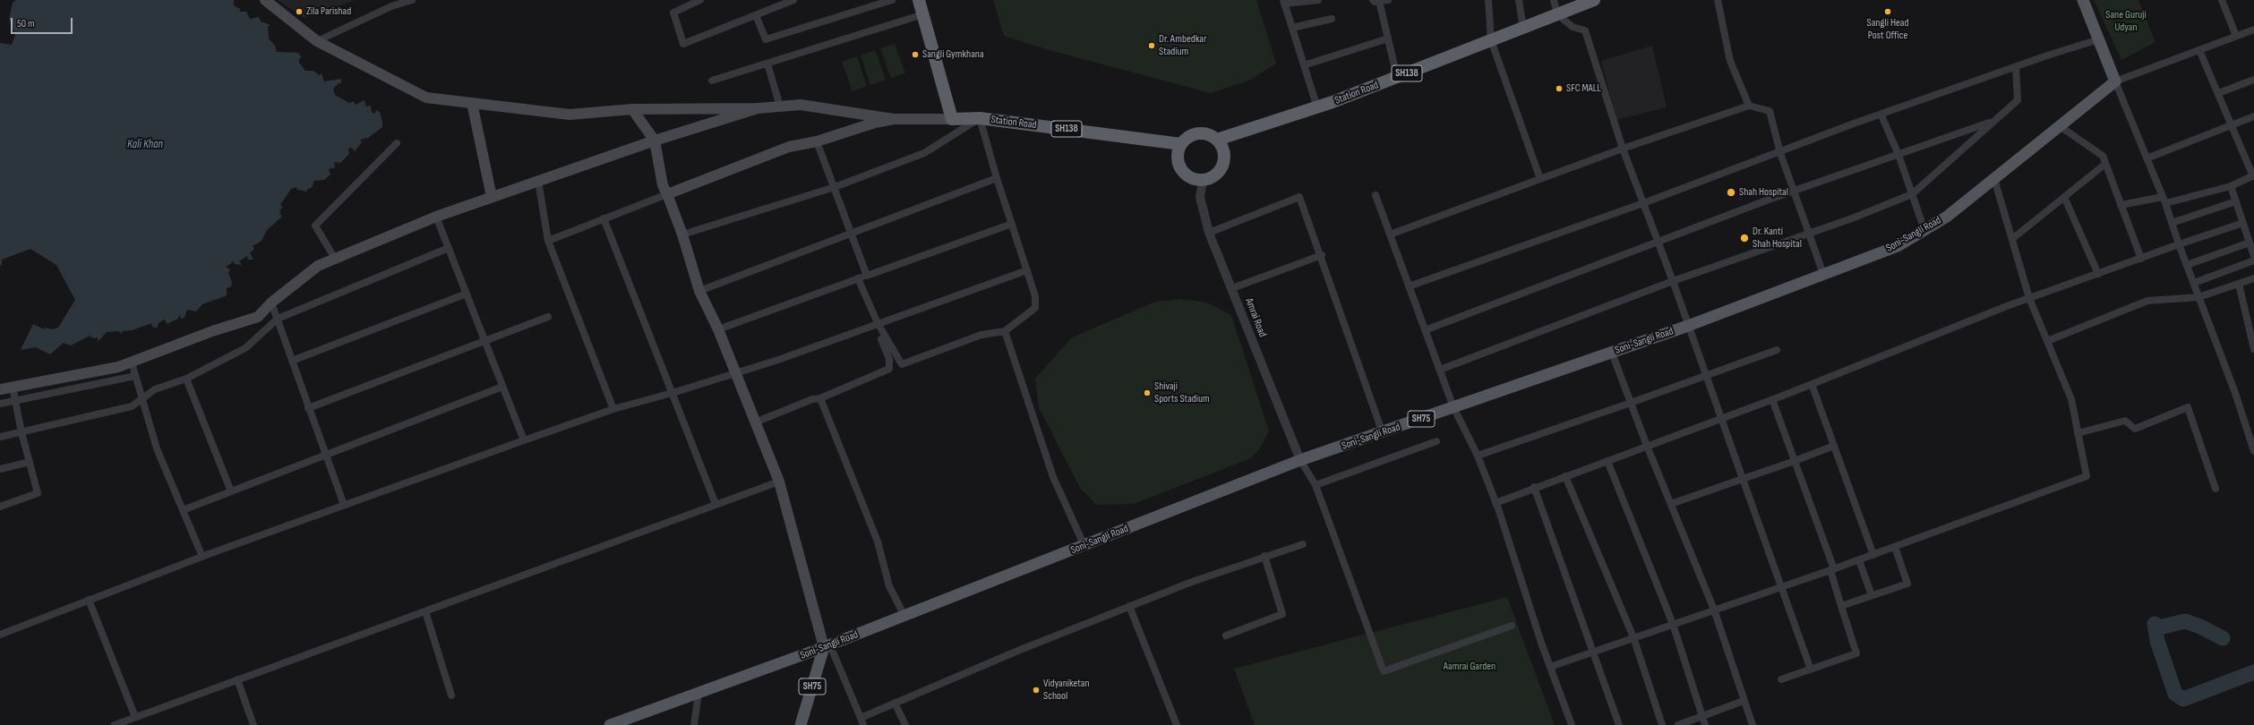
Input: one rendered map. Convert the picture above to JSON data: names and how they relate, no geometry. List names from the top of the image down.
{
  "streets": {
    "highway": ["SH138", "Station Road"],
    "main road": ["Soni-Sangli Road", "SH75"],
    "street": ["Amrai Road"]
  },
  "crossings": [
    ["Station Road", "Amrai Road"],
    ["Soni-Sangli Road", "Amrai Road"],
    ["Soni-Sangli Road", "SH75"]
  ],
  "water": ["Kali Khan"],
  "parks": ["Sane Guruji Udyan", "Aamrai Garden"],
  "places": [
    "Zila Parishad",
    "Sangli Head Post Office",
    "Dr. Ambedkar Stadium",
    "Sangli Gymkhana",
    "SFC MALL",
    "Shah Hospital",
    "Dr. Kanti Shah Hospital",
    "Shivaji Sports Stadium",
    "Vidyaniketan School"
  ],
  "scale_bar": "50 m"
}
